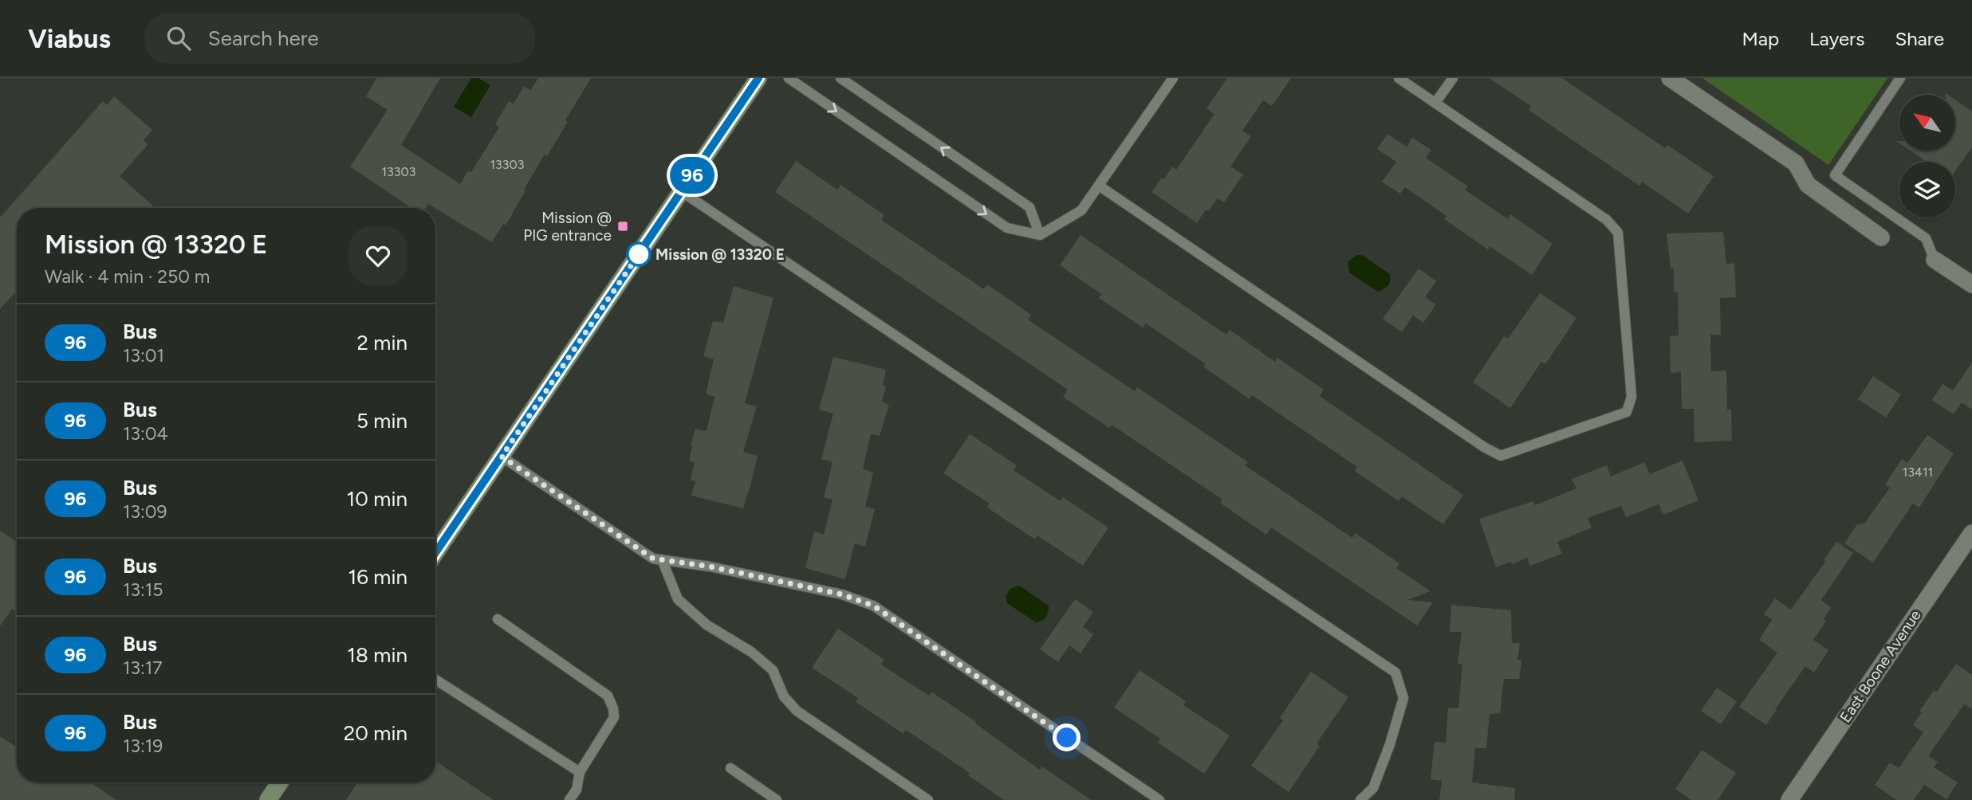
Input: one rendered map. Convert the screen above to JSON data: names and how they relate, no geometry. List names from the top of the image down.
{
  "streets": {
    "street": ["East Boone Avenue"]
  },
  "places": {
    "transit": ["Mission @ PIG entrance"],
    "other": ["Mission @ 13320 E"]
  },
  "lines": ["bus line 96"],
  "house_numbers": ["13303", "13303", "13411"],
  "north": "top left",
  "page": {
    "header": "Viabus",
    "search": "Search here",
    "nav": ["Map", "Layers", "Share"],
    "on_map": "96",
    "heading": ["Mission @ 13320 E", "Walk · 4 min · 250 m"],
    "list": [
      {
        "mark": "96",
        "name": "Bus",
        "note": "13:01",
        "value": "2 min"
      },
      {
        "mark": "96",
        "name": "Bus",
        "note": "13:04",
        "value": "5 min"
      },
      {
        "mark": "96",
        "name": "Bus",
        "note": "13:09",
        "value": "10 min"
      },
      {
        "mark": "96",
        "name": "Bus",
        "note": "13:15",
        "value": "16 min"
      },
      {
        "mark": "96",
        "name": "Bus",
        "note": "13:17",
        "value": "18 min"
      },
      {
        "mark": "96",
        "name": "Bus",
        "note": "13:19",
        "value": "20 min"
      }
    ]
  }
}
